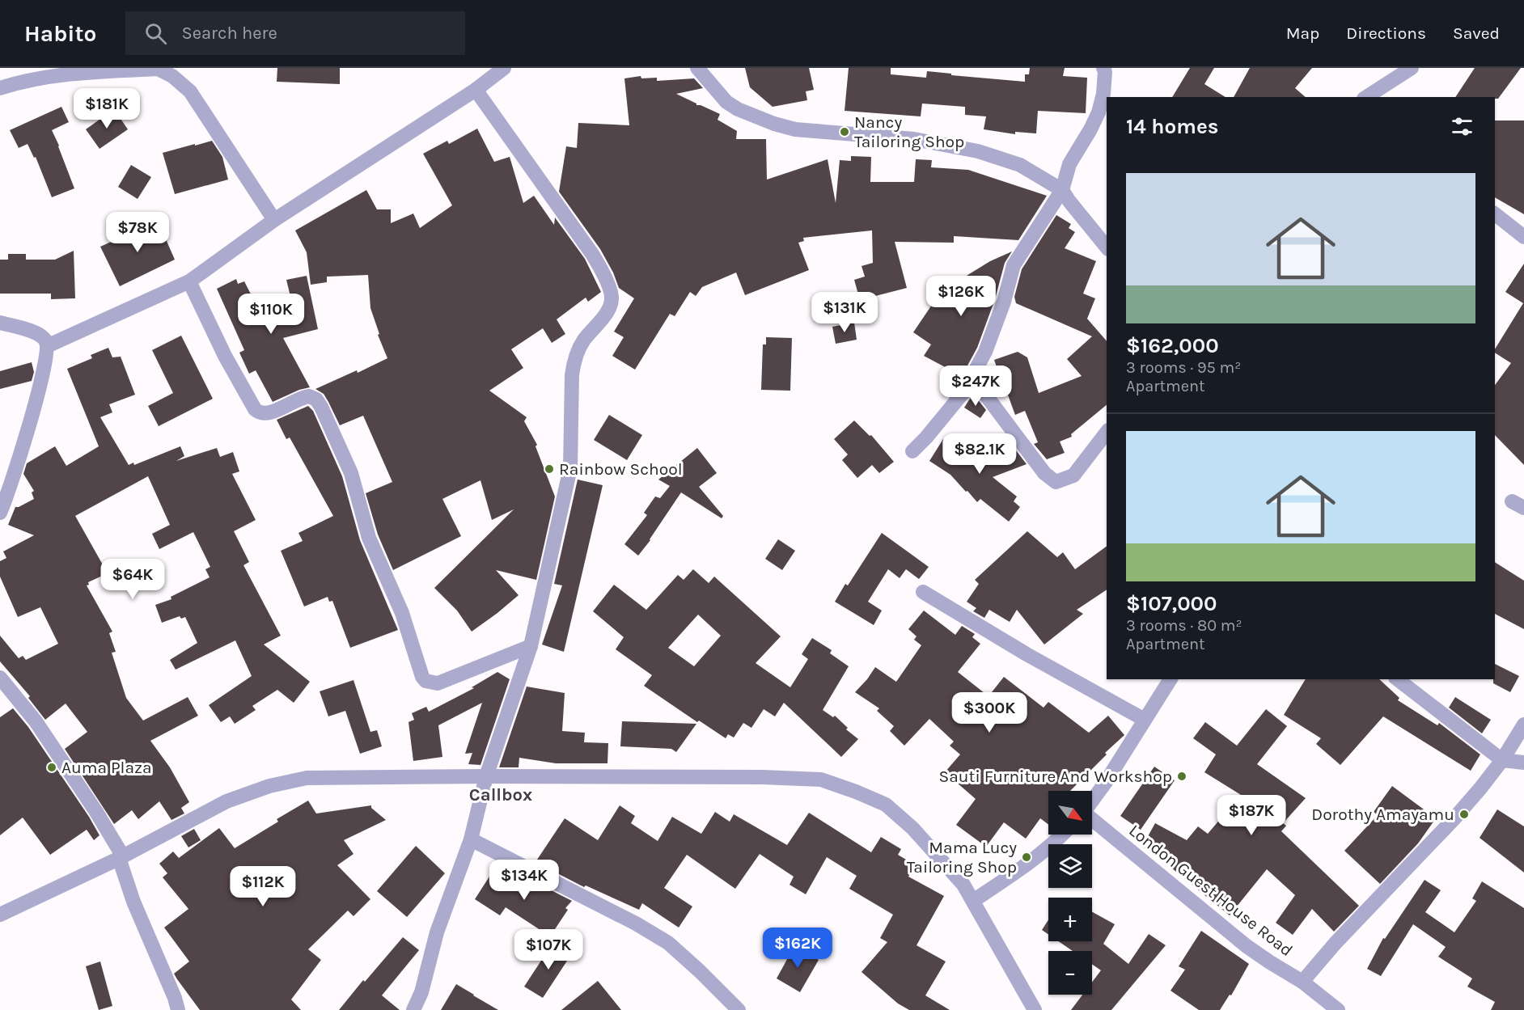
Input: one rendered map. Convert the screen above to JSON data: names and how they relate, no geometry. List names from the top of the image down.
{
  "streets": {
    "street": ["London Guest House Road"]
  },
  "districts": ["Callbox"],
  "places": [
    "Nancy Tailoring Shop",
    "Rainbow School",
    "Auma Plaza",
    "Sauti Furniture And Workshop",
    "Dorothy Amayamu",
    "Mama Lucy Tailoring Shop"
  ],
  "north": "bottom right",
  "page": {
    "header": "Habito",
    "search": "Search here",
    "nav": ["Map", "Directions", "Saved"],
    "price": [
      "$181K",
      "$78K",
      "$126K",
      "$131K",
      "$110K",
      "$247K",
      "$82.1K",
      "$64K",
      "$300K",
      "$187K",
      "$134K",
      "$112K",
      "$162K",
      "$107K"
    ],
    "heading": "14 homes",
    "list": [
      {
        "name": "$162,000",
        "note": "3 rooms · 95 m² · Apartment"
      },
      {
        "name": "$107,000",
        "note": "3 rooms · 80 m² · Apartment"
      }
    ],
    "map_buttons": ["+", "−"]
  }
}
